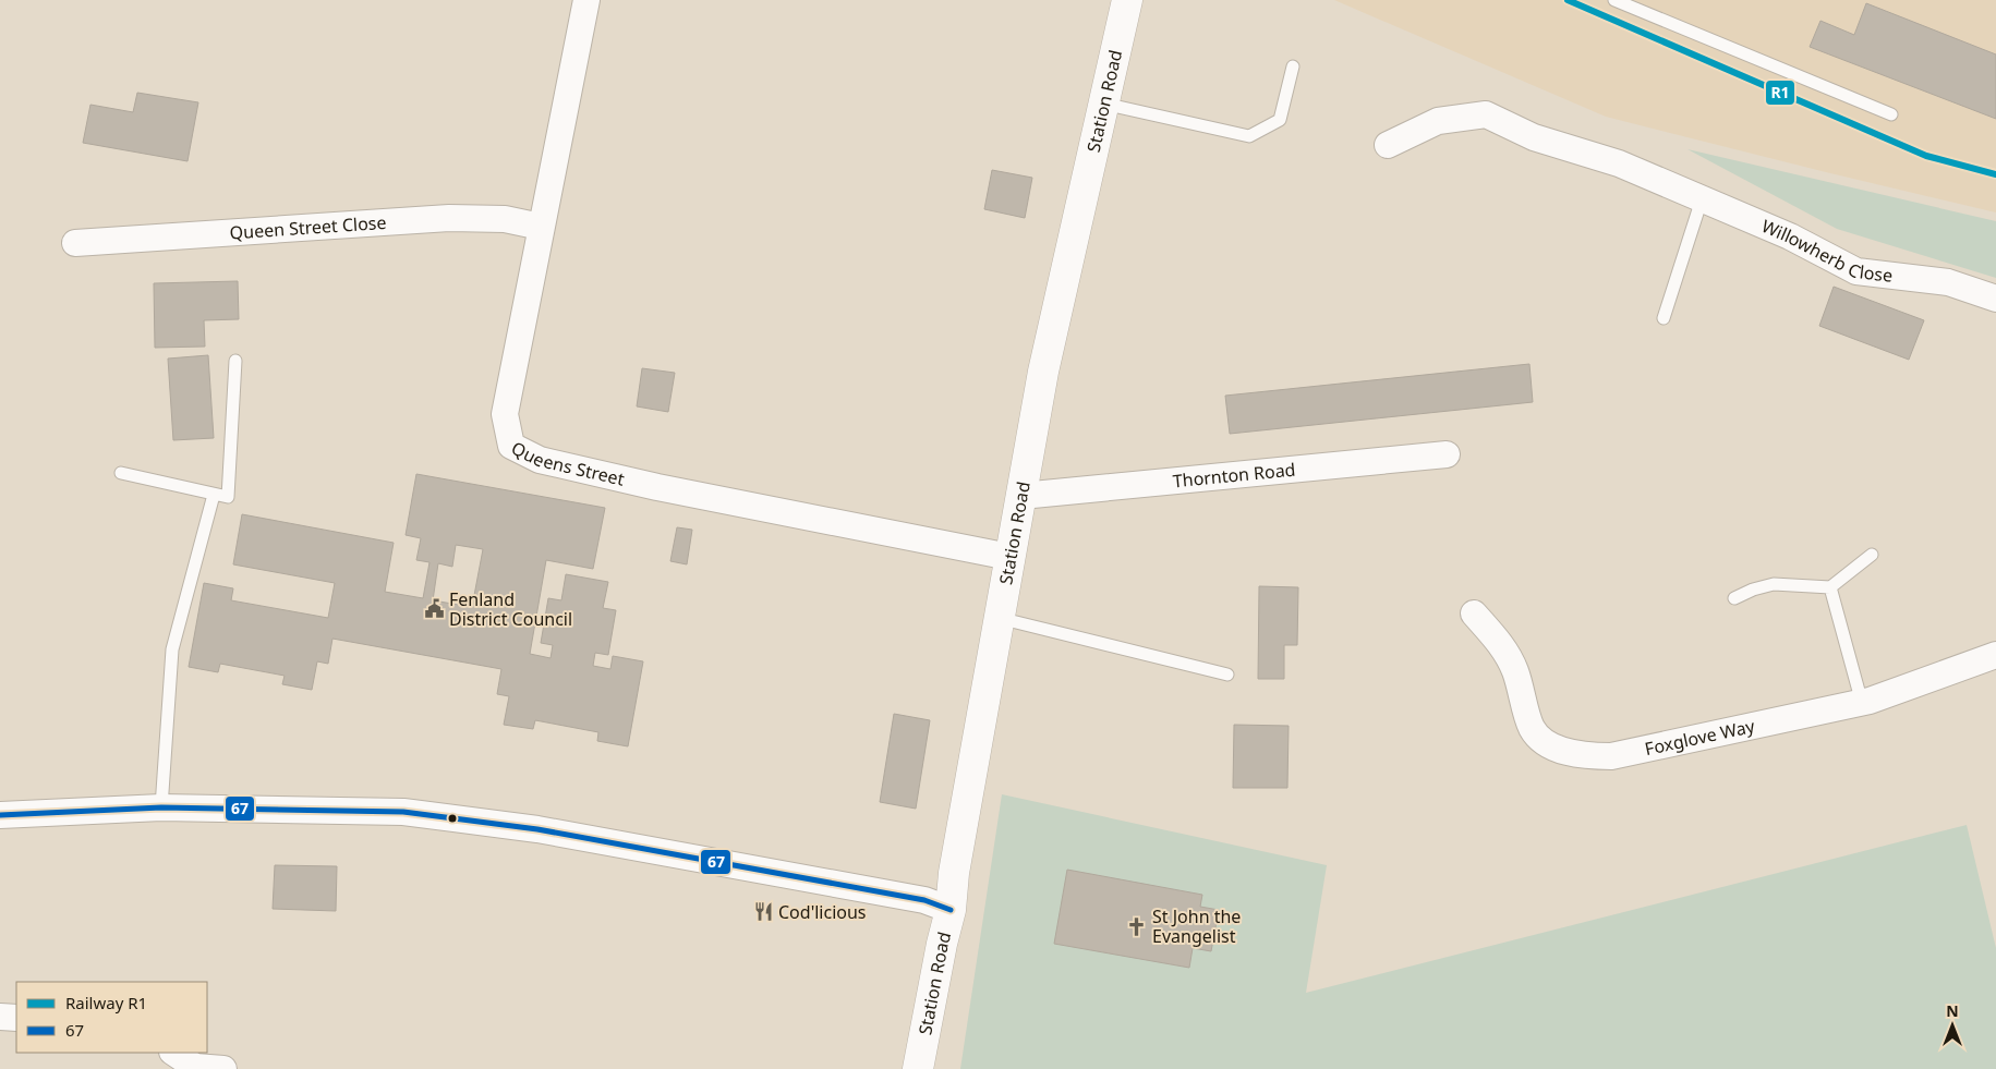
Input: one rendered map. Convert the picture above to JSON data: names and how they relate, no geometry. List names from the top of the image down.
{
  "streets": {
    "main road": ["Station Road"],
    "street": [
      "Queen Street Close",
      "Willowherb Close",
      "Queens Street",
      "Thornton Road",
      "Foxglove Way"
    ]
  },
  "crossings": [
    ["Station Road", "Queens Street"],
    ["Station Road", "Thornton Road"],
    ["Queen Street Close", "Queens Street"]
  ],
  "places": {
    "public building": ["Fenland District Council"],
    "restaurant": ["Cod'licious"],
    "church": ["St John the Evangelist"]
  },
  "lines": ["rail line R1", "transit line 67"],
  "legend": ["Railway R1", "67"],
  "north": "top"
}
